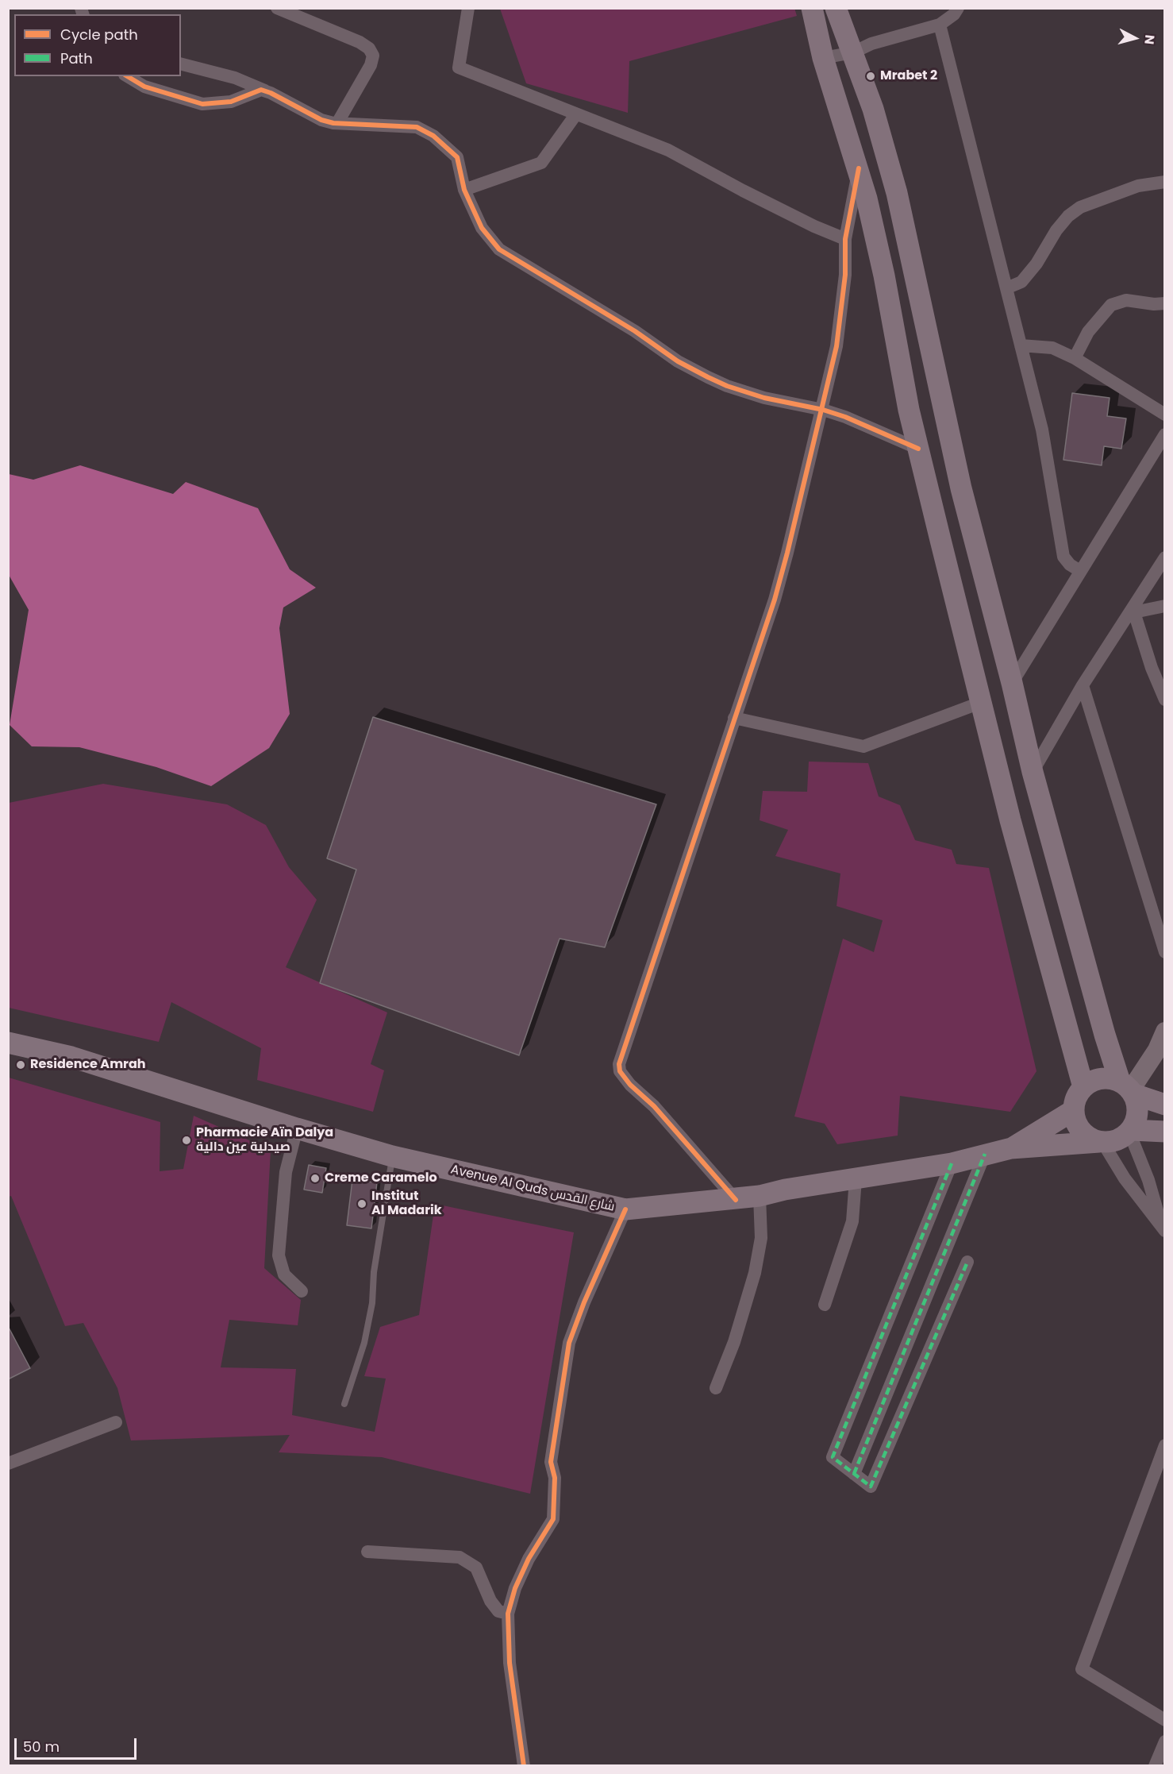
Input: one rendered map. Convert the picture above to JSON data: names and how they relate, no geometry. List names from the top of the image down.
{
  "streets": {
    "main road": ["Avenue Al Quds شارع القدس"]
  },
  "places": [
    "Mrabet 2",
    "Residence Amrah",
    "Pharmacie Aïn Dalya صيدلية عين دالية",
    "Creme Caramelo",
    "Institut Al Madarik"
  ],
  "legend": ["Cycle path", "Path"],
  "scale_bar": "50 m",
  "north": "right"
}
